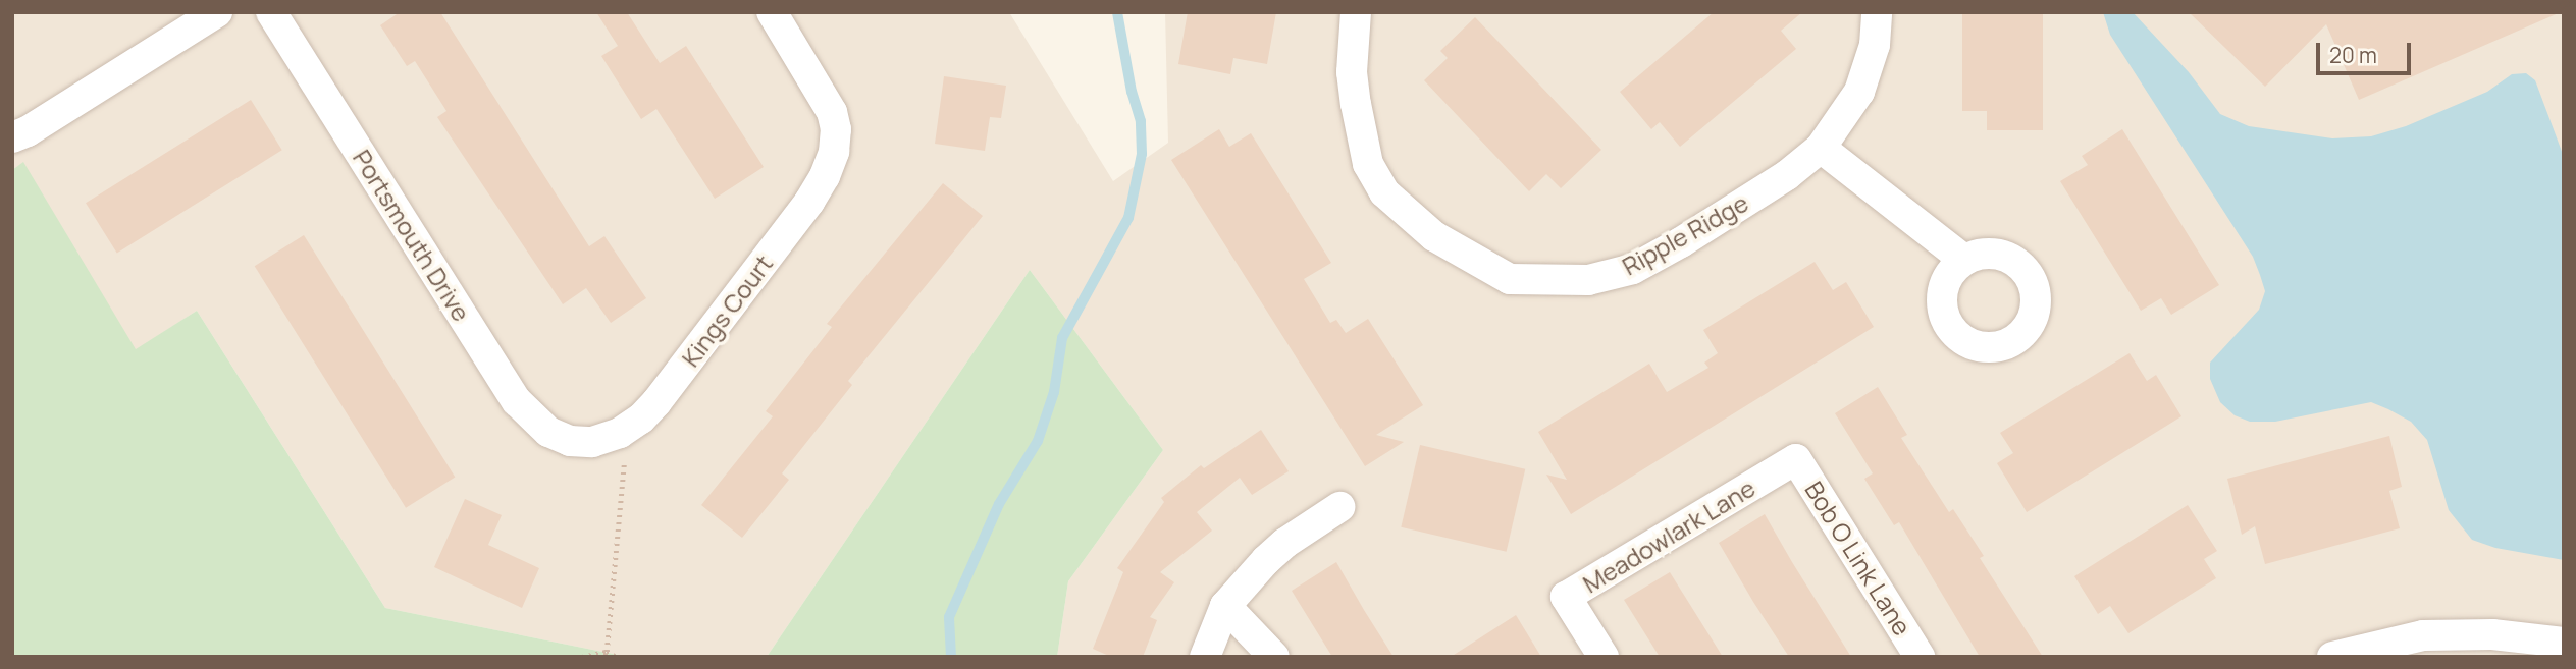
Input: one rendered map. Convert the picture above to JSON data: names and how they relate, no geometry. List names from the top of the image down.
{
  "streets": {
    "street": [
      "Ripple Ridge",
      "Portsmouth Drive",
      "Kings Court",
      "Meadowlark Lane",
      "Bob O Link Lane"
    ]
  },
  "crossings": [
    ["Portsmouth Drive", "Kings Court"],
    ["Meadowlark Lane", "Bob O Link Lane"]
  ],
  "scale_bar": "20 m"
}
